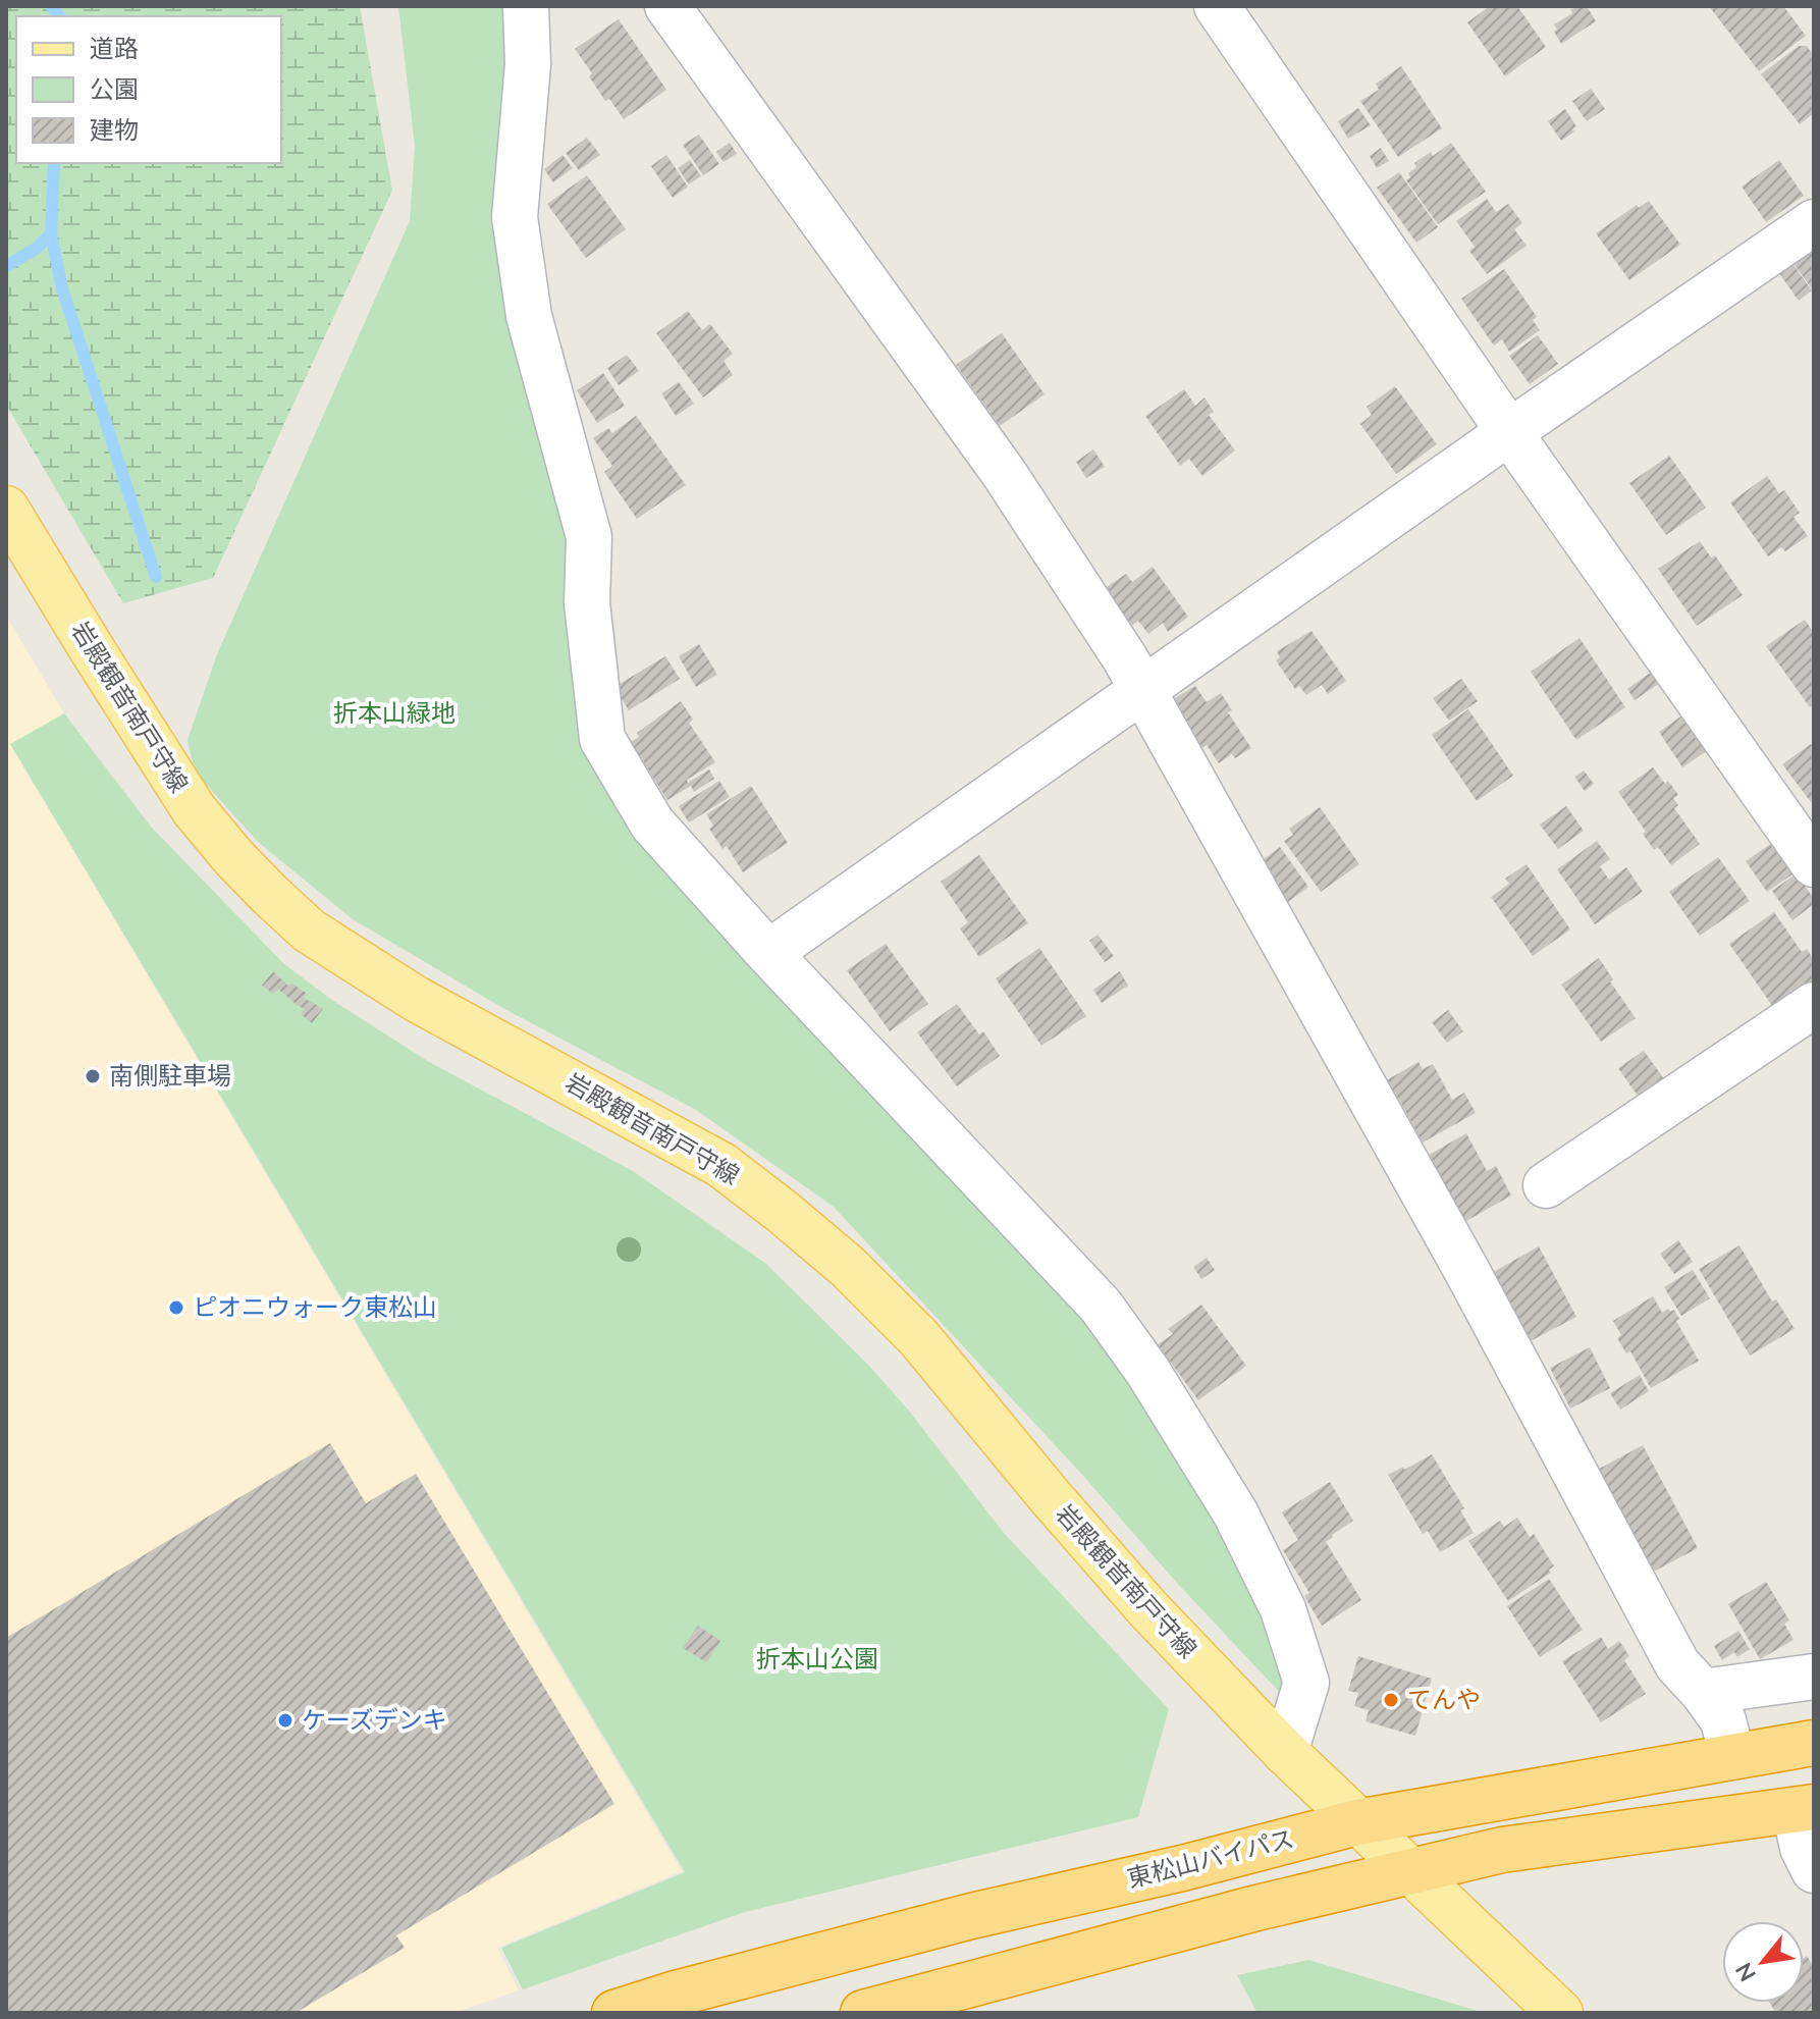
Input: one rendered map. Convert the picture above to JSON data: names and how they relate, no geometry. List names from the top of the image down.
{
  "streets": {
    "highway": ["東松山バイパス"],
    "main road": ["岩殿観音南戸守線"]
  },
  "crossings": [
    ["岩殿観音南戸守線", "東松山バイパス"]
  ],
  "parks": ["折本山緑地", "折本山公園"],
  "places": [
    "南側駐車場",
    "ピオニウォーク東松山",
    "てんや",
    "ケーズデンキ"
  ],
  "legend": ["道路", "公園", "建物"],
  "north": "bottom left"
}
